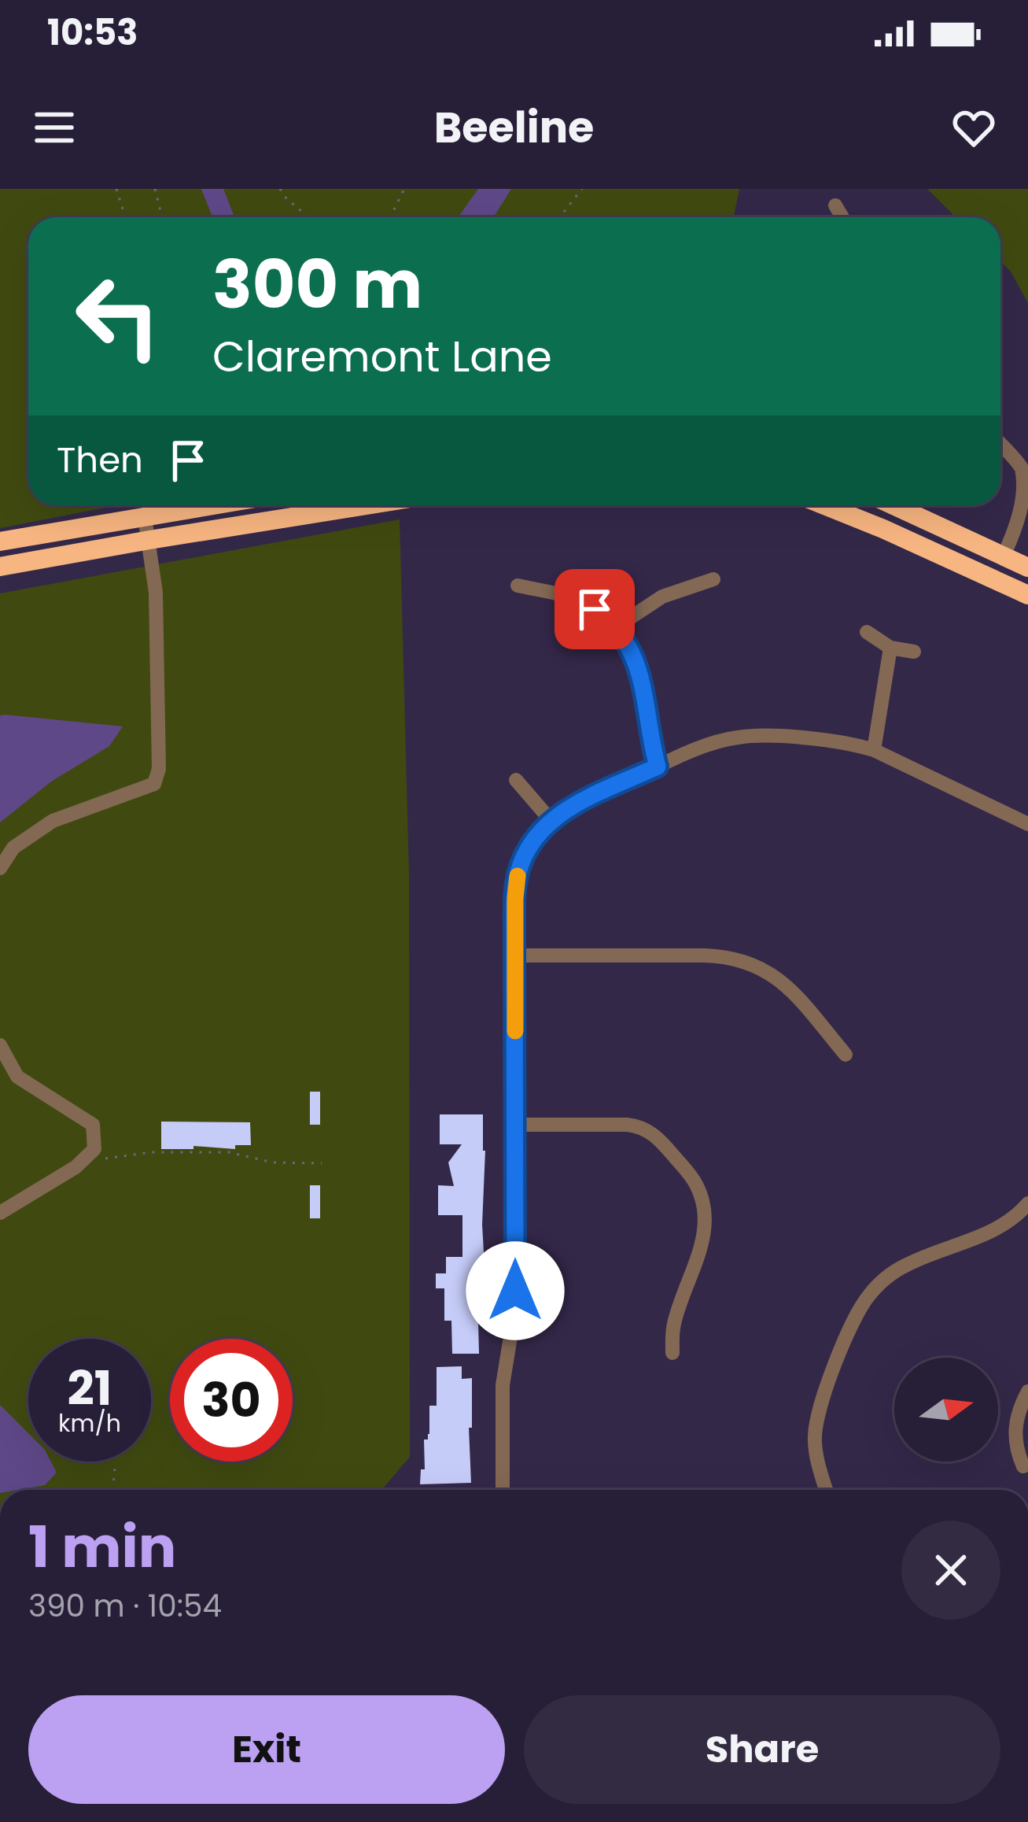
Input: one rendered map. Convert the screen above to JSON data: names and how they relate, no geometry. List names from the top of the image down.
{
  "north": "right",
  "page": {
    "status": "10:53",
    "header": "Beeline",
    "turn": ["300 m", "Claremont Lane"],
    "then": "Then",
    "speed": "21 km/h",
    "limit": "30",
    "heading": ["1 min", "390 m · 10:54"],
    "buttons": ["Exit", "Share"]
  }
}
